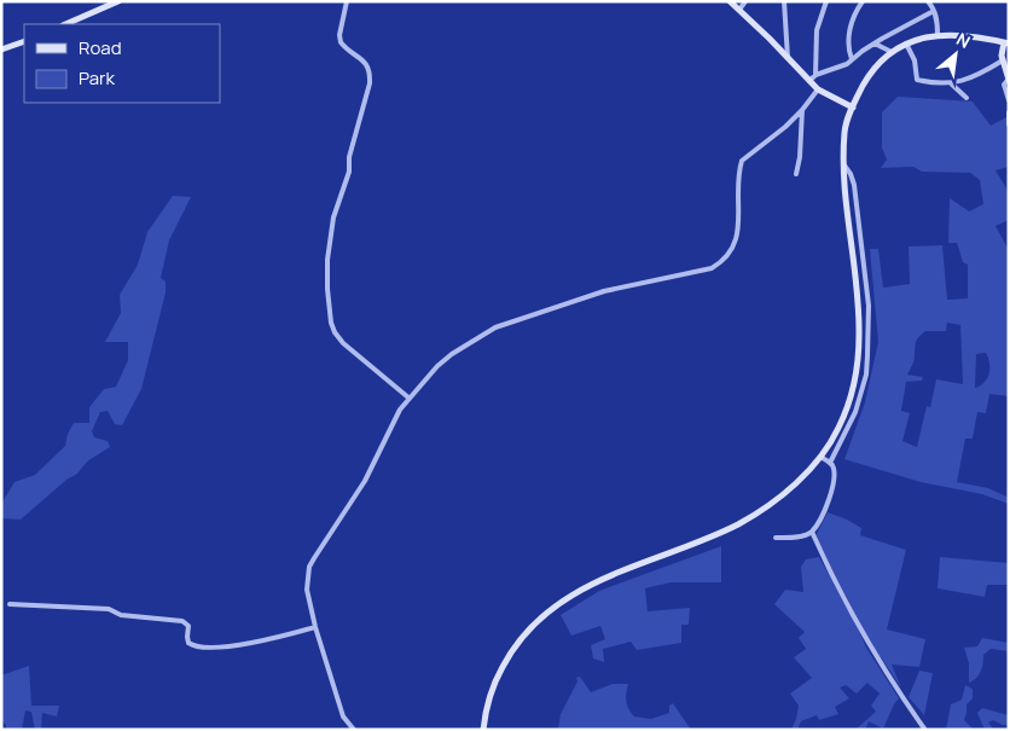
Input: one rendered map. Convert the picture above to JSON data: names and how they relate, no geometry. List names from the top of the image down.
{
  "legend": ["Road", "Park"],
  "north": "top right"
}
